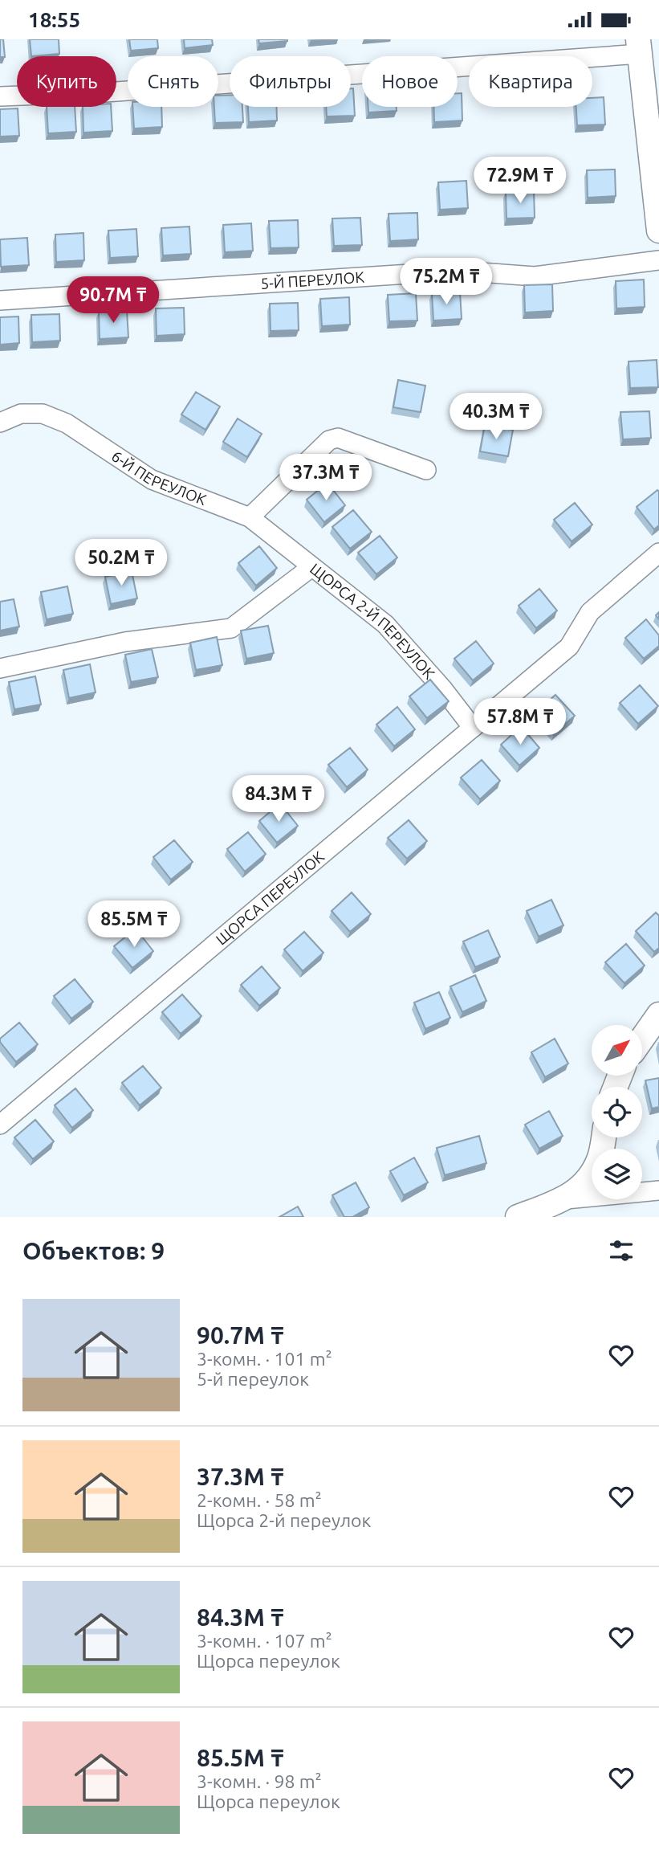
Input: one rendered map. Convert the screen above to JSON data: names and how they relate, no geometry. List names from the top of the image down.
{
  "streets": {
    "street": [
      "5-Й ПЕРЕУЛОК",
      "6-Й ПЕРЕУЛОК",
      "ЩОРСА 2-Й ПЕРЕУЛОК",
      "ЩОРСА ПЕРЕУЛОК"
    ]
  },
  "crossings": [
    ["6-Й ПЕРЕУЛОК", "ЩОРСА 2-Й ПЕРЕУЛОК"],
    ["ЩОРСА 2-Й ПЕРЕУЛОК", "ЩОРСА ПЕРЕУЛОК"]
  ],
  "north": "top right",
  "page": {
    "status": "18:55",
    "chip": [
      "Купить",
      "Снять",
      "Фильтры",
      "Новое",
      "Квартира"
    ],
    "price": [
      "72.9M ₸",
      "75.2M ₸",
      "90.7M ₸",
      "40.3M ₸",
      "37.3M ₸",
      "50.2M ₸",
      "57.8M ₸",
      "84.3M ₸",
      "85.5M ₸"
    ],
    "heading": "Объектов: 9",
    "list": [
      {
        "name": "90.7M ₸",
        "note": "3-комн. · 101 m² · 5-й переулок"
      },
      {
        "name": "37.3M ₸",
        "note": "2-комн. · 58 m² · Щорса 2-й переулок"
      },
      {
        "name": "84.3M ₸",
        "note": "3-комн. · 107 m² · Щорса переулок"
      },
      {
        "name": "85.5M ₸",
        "note": "3-комн. · 98 m² · Щорса переулок"
      }
    ]
  }
}
